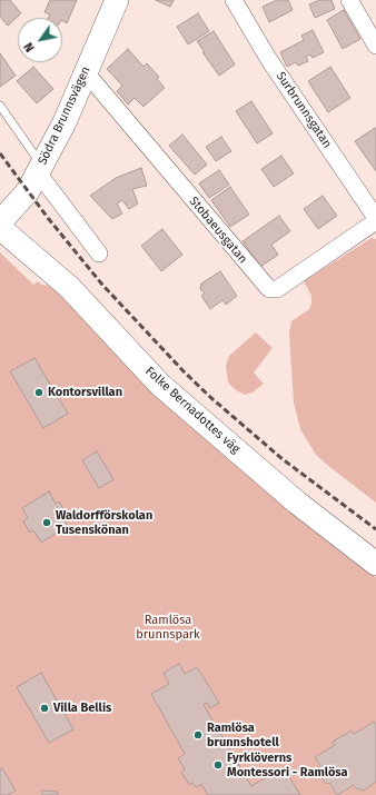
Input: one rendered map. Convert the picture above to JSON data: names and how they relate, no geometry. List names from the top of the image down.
{
  "streets": {
    "street": [
      "Surbrunnsgatan",
      "Södra Brunnsvägen",
      "Stobaeusgatan",
      "Folke Bernadottes väg"
    ]
  },
  "crossings": [
    ["Surbrunnsgatan", "Stobaeusgatan"],
    ["Södra Brunnsvägen", "Stobaeusgatan"]
  ],
  "parks": ["Ramlösa brunnspark"],
  "places": [
    "Kontorsvillan",
    "Waldorfförskolan Tusenskönan",
    "Villa Bellis",
    "Ramlösa brunnshotell",
    "Fyrklöverns Montessori - Ramlösa"
  ],
  "north": "bottom left"
}
